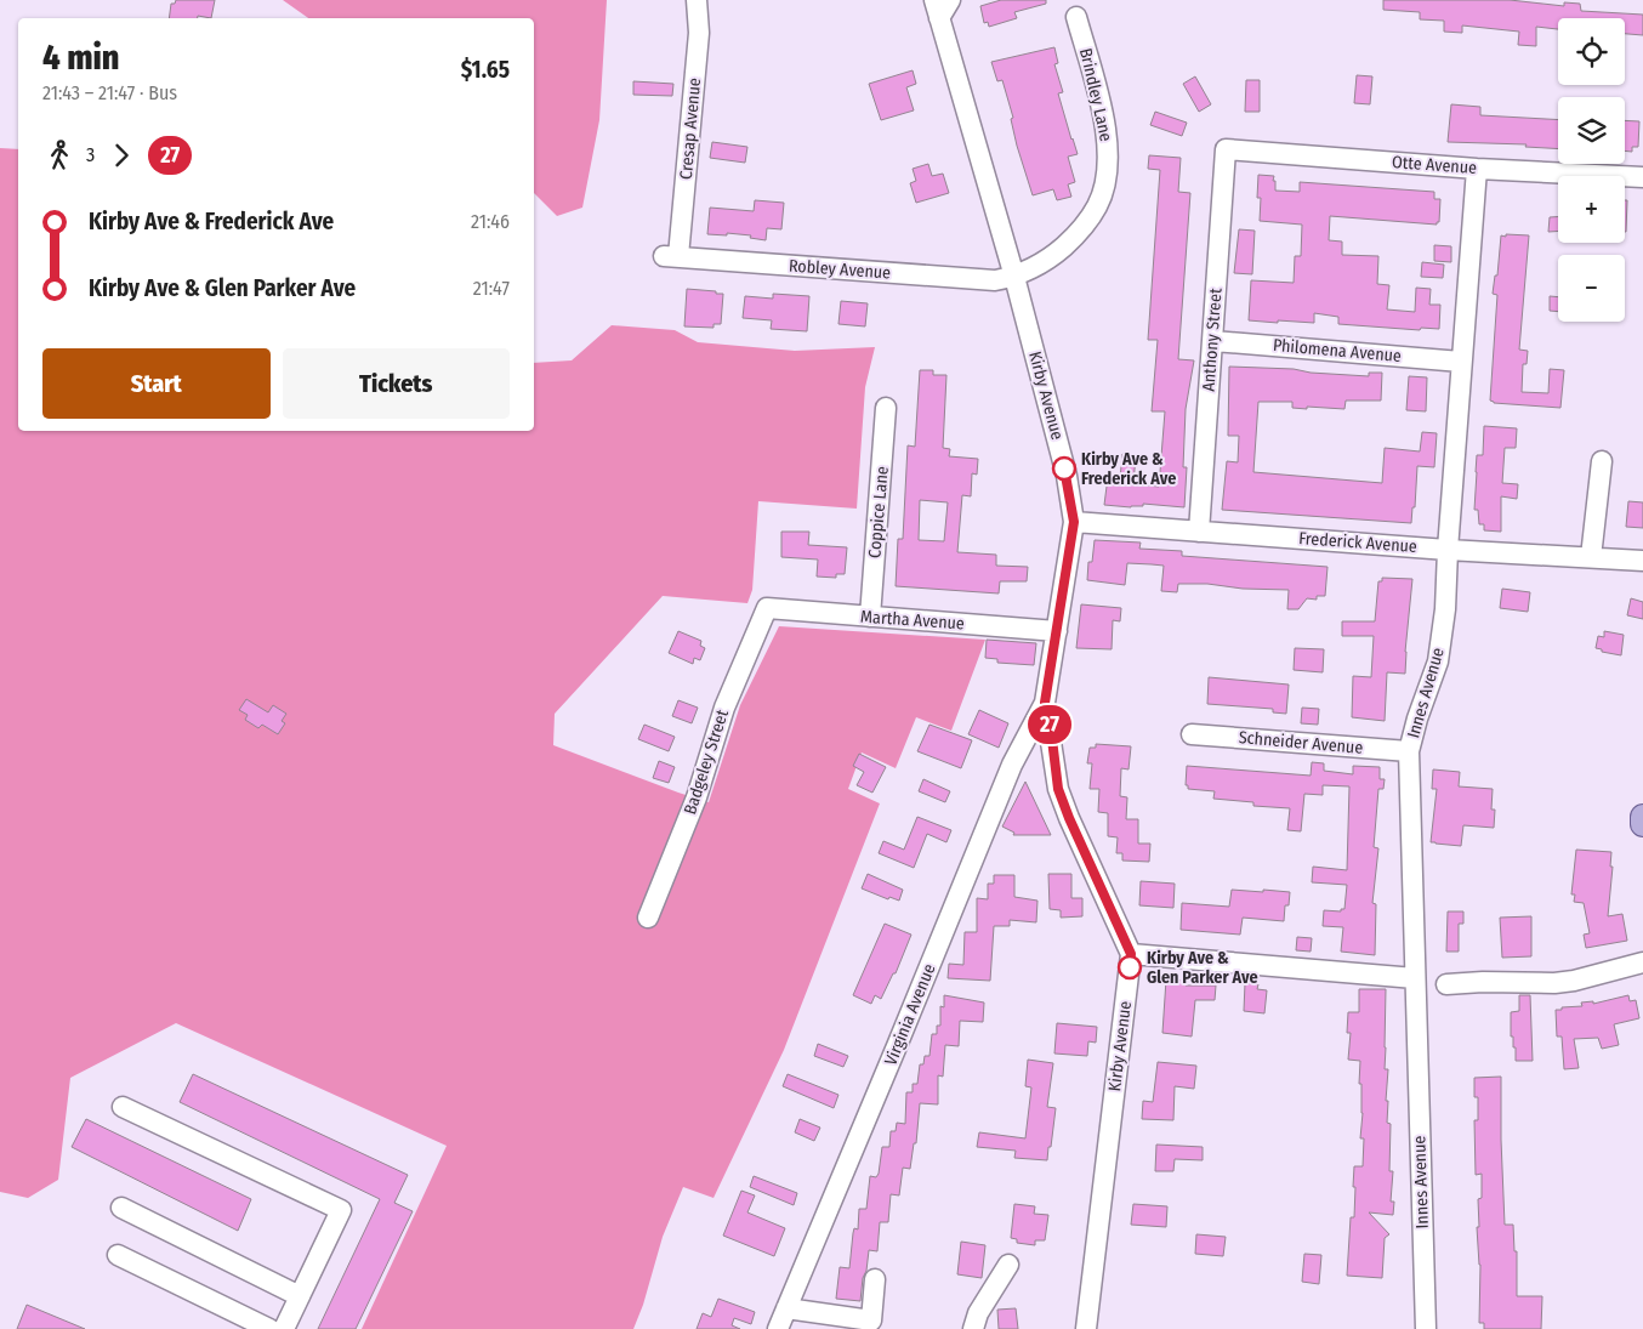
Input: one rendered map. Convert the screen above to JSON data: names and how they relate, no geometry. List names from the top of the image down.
{
  "streets": {
    "street": [
      "Brindley Lane",
      "Cresap Avenue",
      "Otte Avenue",
      "Robley Avenue",
      "Anthony Street",
      "Philomena Avenue",
      "Kirby Avenue",
      "Coppice Lane",
      "Frederick Avenue",
      "Martha Avenue",
      "Innes Avenue",
      "Schneider Avenue",
      "Badgeley Street",
      "Virginia Avenue"
    ]
  },
  "crossings": [
    ["Brindley Lane", "Robley Avenue"],
    ["Brindley Lane", "Kirby Avenue"],
    ["Cresap Avenue", "Robley Avenue"],
    ["Otte Avenue", "Anthony Street"],
    ["Otte Avenue", "Innes Avenue"],
    ["Robley Avenue", "Kirby Avenue"],
    ["Anthony Street", "Philomena Avenue"],
    ["Anthony Street", "Frederick Avenue"],
    ["Philomena Avenue", "Innes Avenue"],
    ["Kirby Avenue", "Frederick Avenue"],
    ["Kirby Avenue", "Martha Avenue"],
    ["Kirby Avenue", "Virginia Avenue"],
    ["Coppice Lane", "Martha Avenue"],
    ["Frederick Avenue", "Innes Avenue"],
    ["Martha Avenue", "Badgeley Street"],
    ["Innes Avenue", "Schneider Avenue"]
  ],
  "places": ["Kirby Ave & Frederick Ave", "Kirby Ave & Glen Parker Ave"],
  "lines": ["bus line 27"],
  "page": {
    "on_map": "27",
    "map_buttons": ["+", "−"],
    "heading": ["4 min", "21:43 – 21:47 · Bus", "$1.65"],
    "legs": ["3", "27"],
    "list": [
      {
        "name": "Kirby Ave & Frederick Ave",
        "value": "21:46"
      },
      {
        "name": "Kirby Ave & Glen Parker Ave",
        "value": "21:47"
      }
    ],
    "buttons": ["Start", "Tickets"]
  }
}
